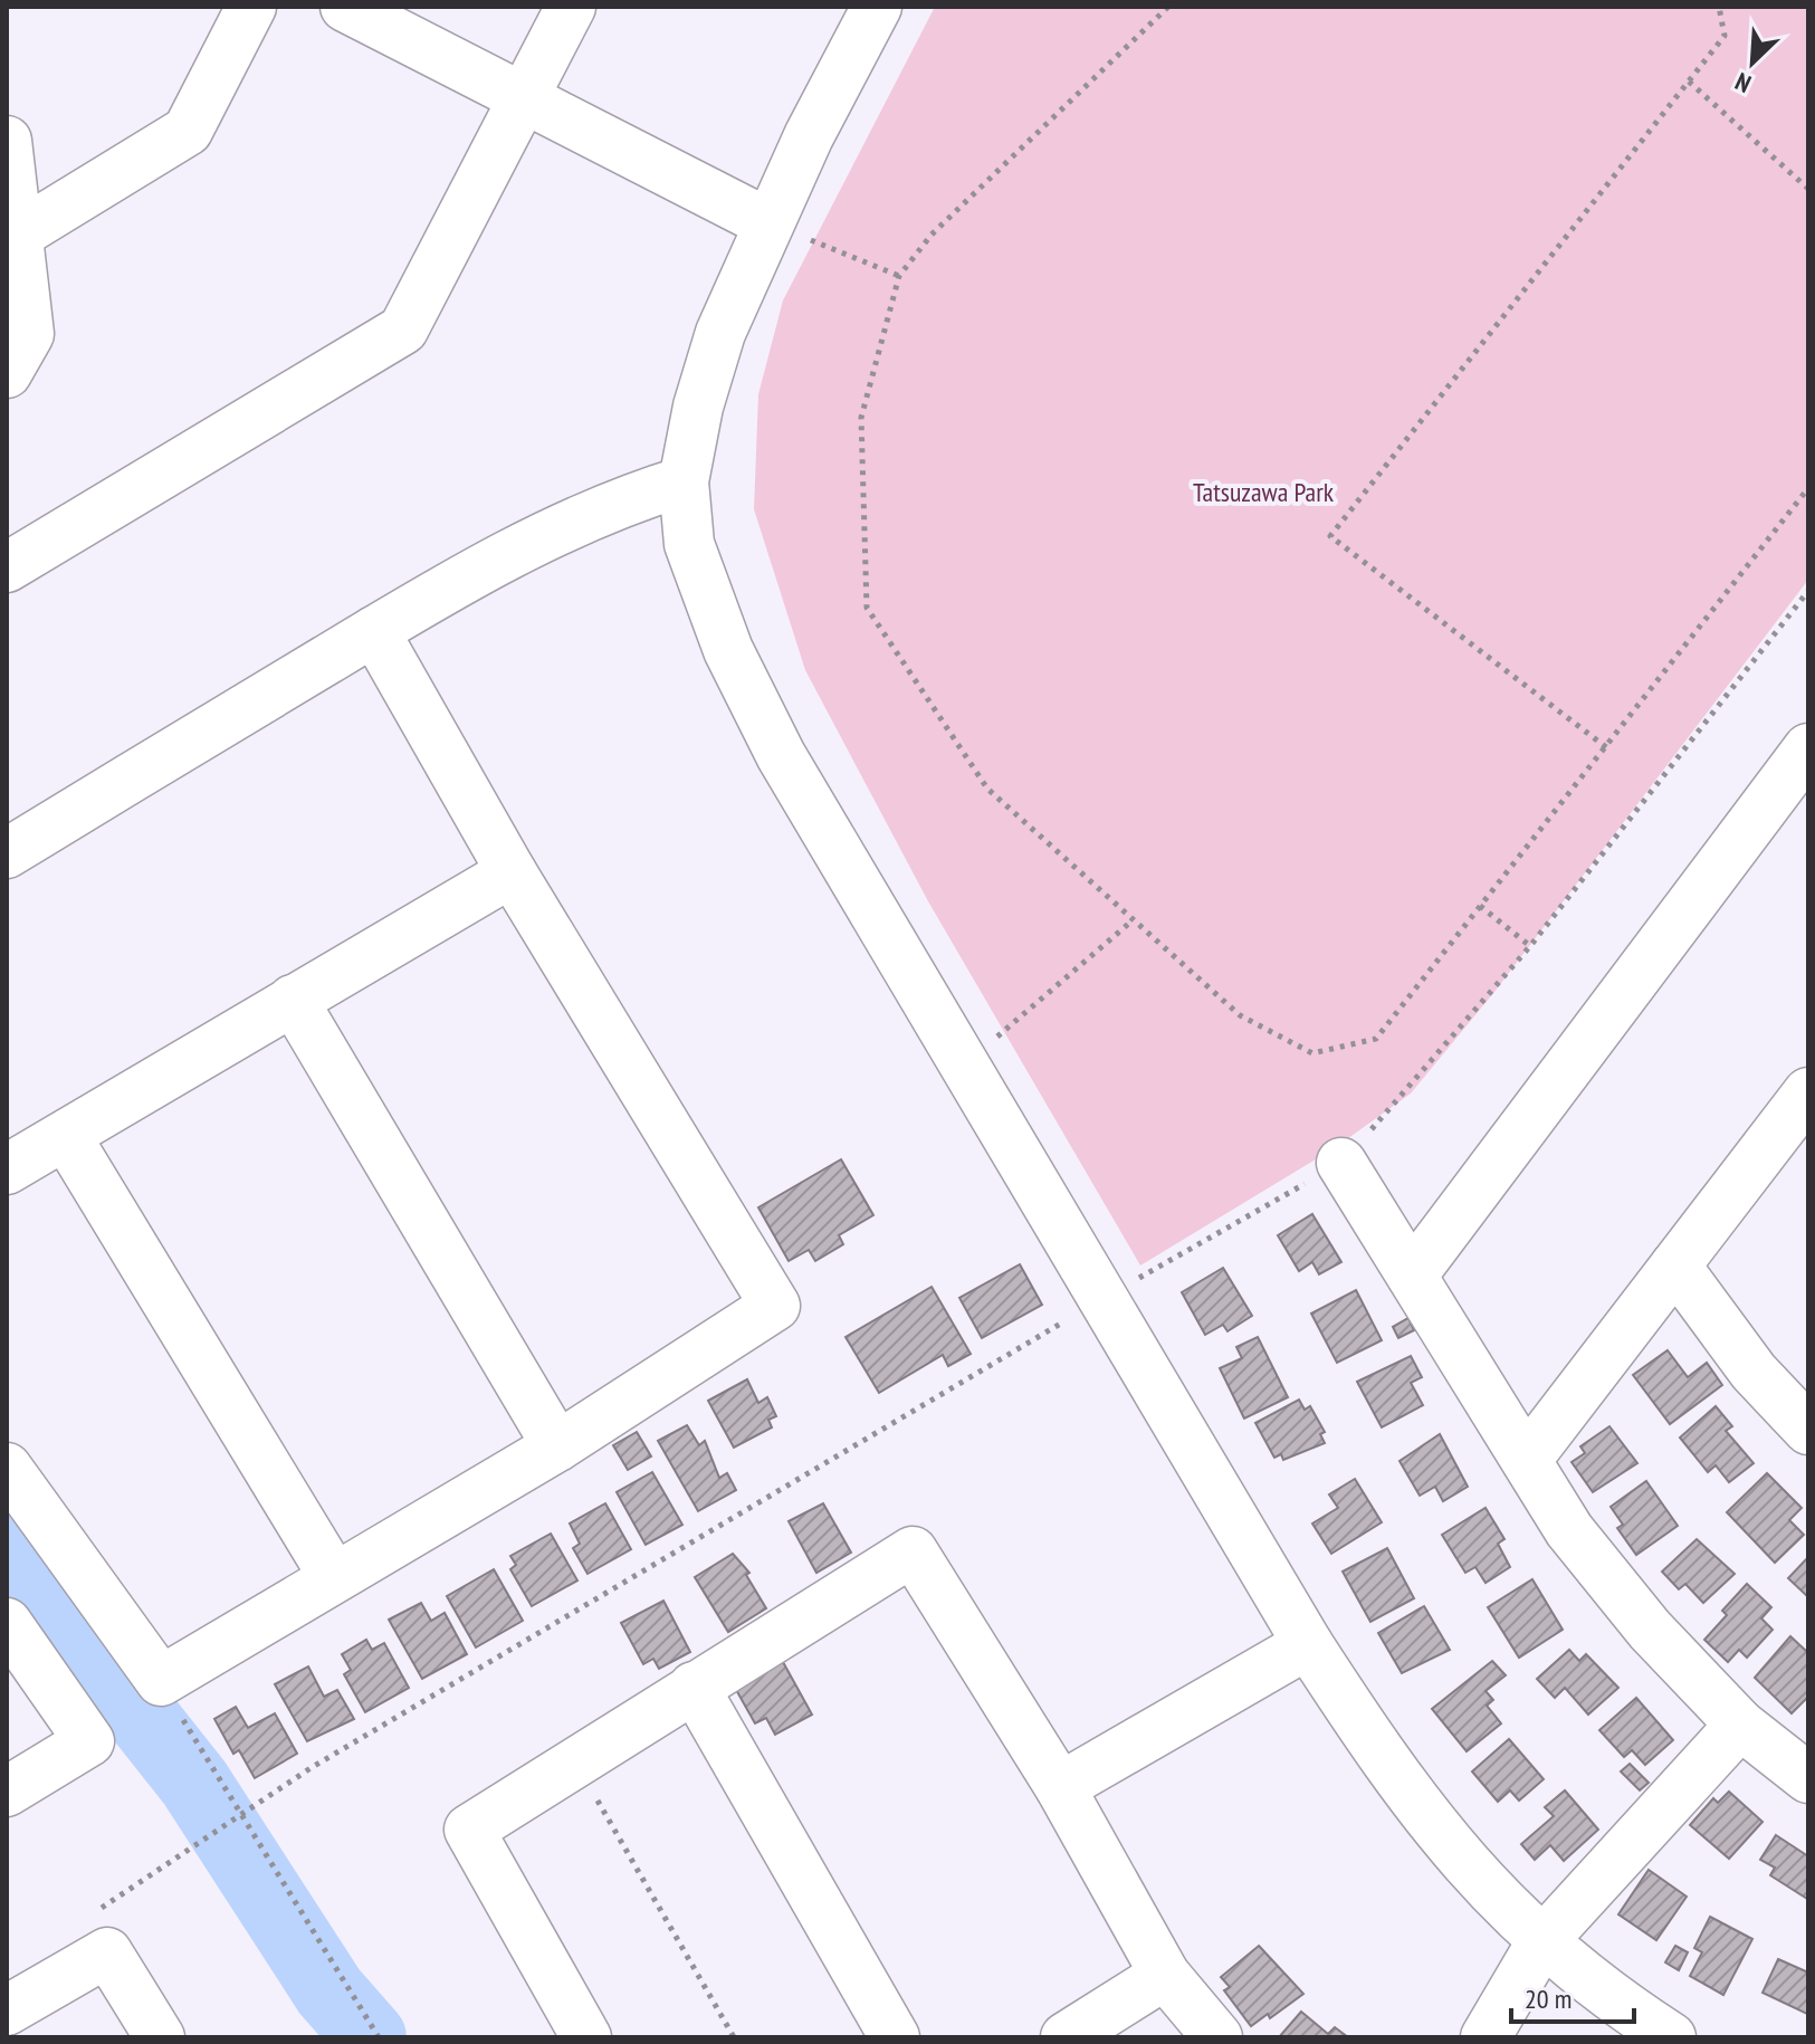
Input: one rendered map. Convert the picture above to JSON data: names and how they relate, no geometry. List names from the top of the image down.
{
  "parks": ["Tatsuzawa Park"],
  "scale_bar": "20 m",
  "north": "bottom left"
}
